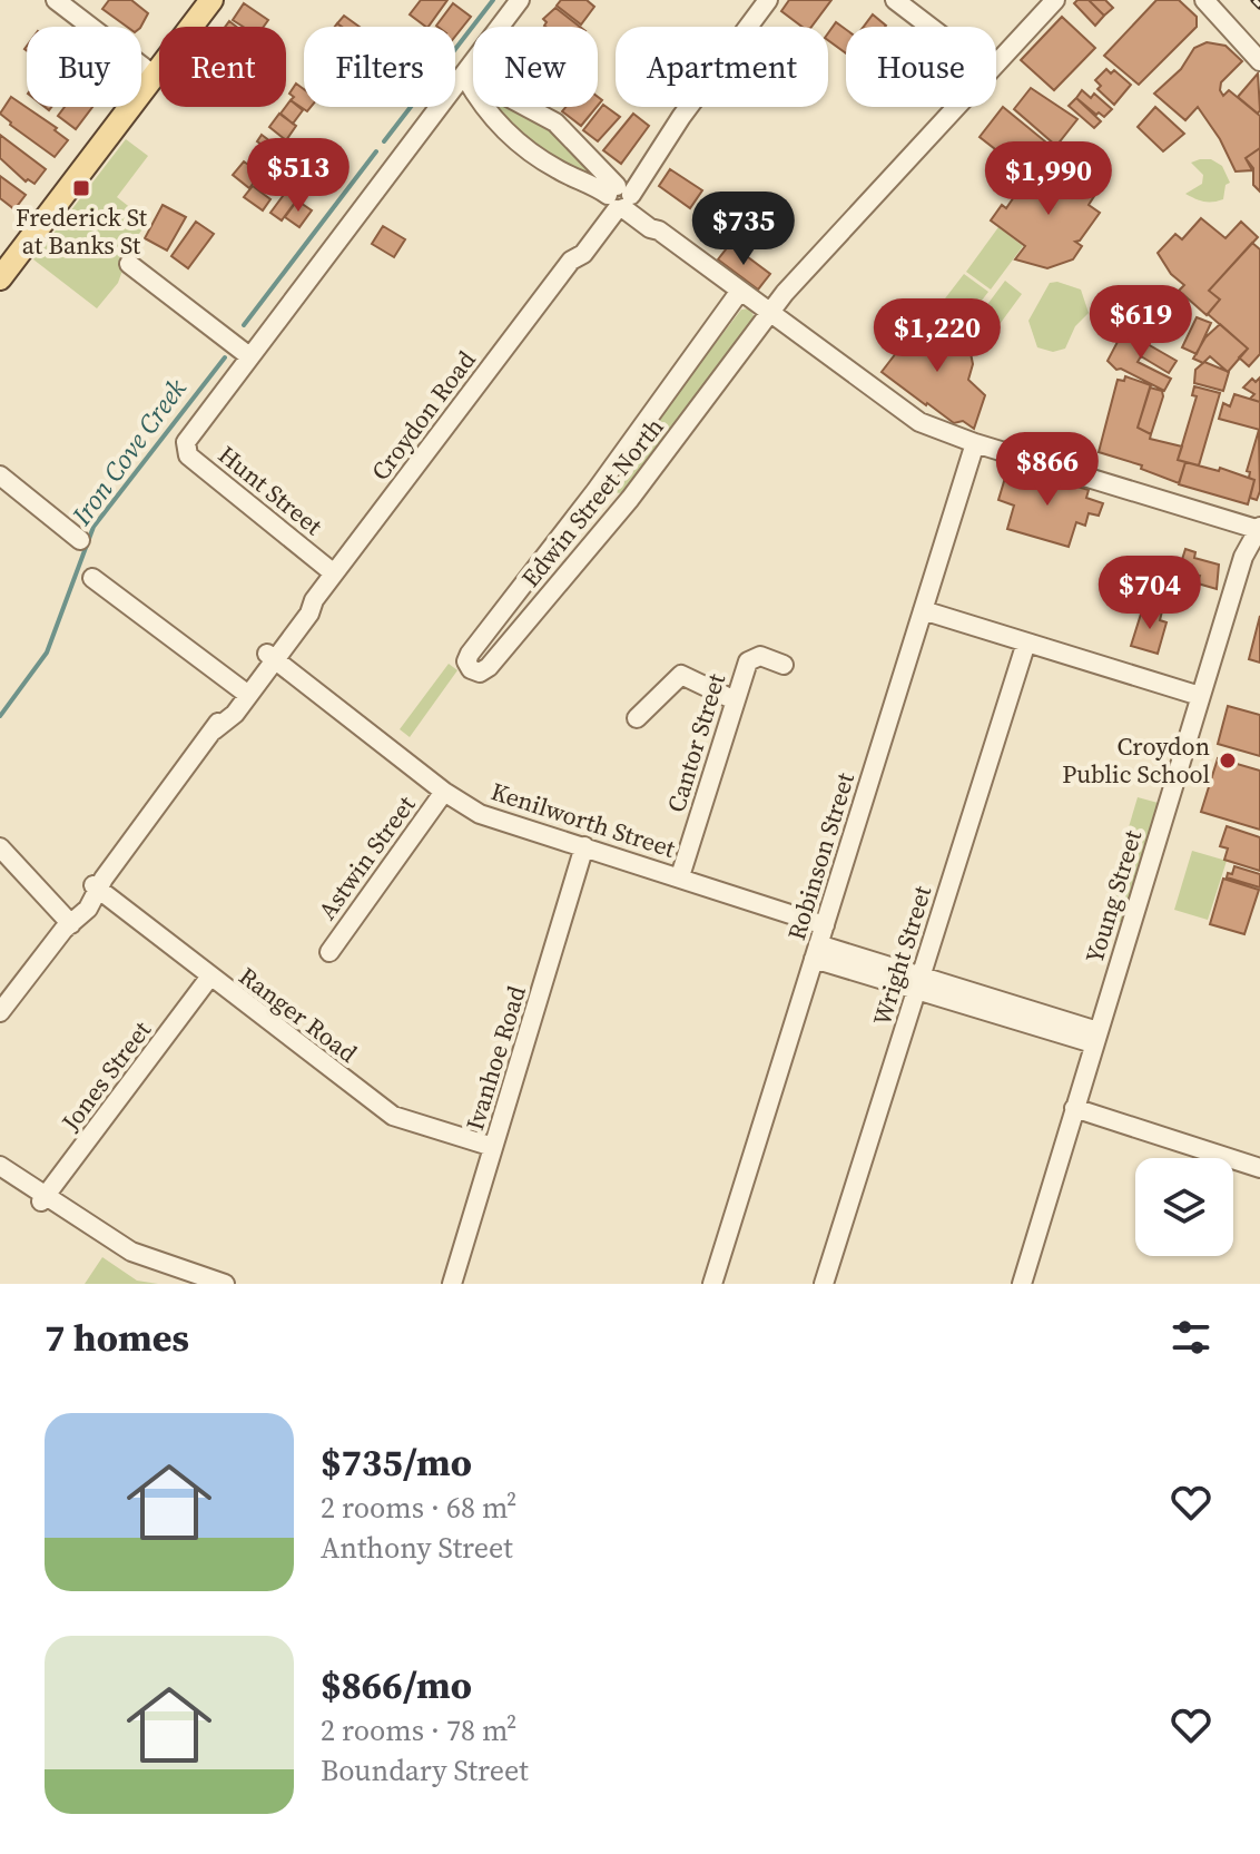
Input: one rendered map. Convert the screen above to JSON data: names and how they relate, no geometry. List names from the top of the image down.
{
  "streets": {
    "street": [
      "Croydon Road",
      "Hunt Street",
      "Edwin Street North",
      "Cantor Street",
      "Kenilworth Street",
      "Robinson Street",
      "Astwin Street",
      "Young Street",
      "Wright Street",
      "Ranger Road",
      "Ivanhoe Road",
      "Jones Street"
    ]
  },
  "crossings": [
    ["Croydon Road", "Hunt Street"],
    ["Croydon Road", "Kenilworth Street"],
    ["Croydon Road", "Ranger Road"],
    ["Cantor Street", "Kenilworth Street"],
    ["Kenilworth Street", "Robinson Street"],
    ["Kenilworth Street", "Astwin Street"],
    ["Kenilworth Street", "Ivanhoe Road"],
    ["Ranger Road", "Ivanhoe Road"],
    ["Ranger Road", "Jones Street"]
  ],
  "water": ["Iron Cove Creek"],
  "places": {
    "transit": ["Frederick St at Banks St"],
    "other": ["Croydon Public School"]
  },
  "page": {
    "chip": [
      "Buy",
      "Rent",
      "Filters",
      "New",
      "Apartment",
      "House"
    ],
    "price": [
      "$513",
      "$1,990",
      "$735",
      "$619",
      "$1,220",
      "$866",
      "$704"
    ],
    "heading": "7 homes",
    "list": [
      {
        "name": "$735/mo",
        "note": "2 rooms · 68 m² · Anthony Street"
      },
      {
        "name": "$866/mo",
        "note": "2 rooms · 78 m² · Boundary Street"
      }
    ]
  }
}
